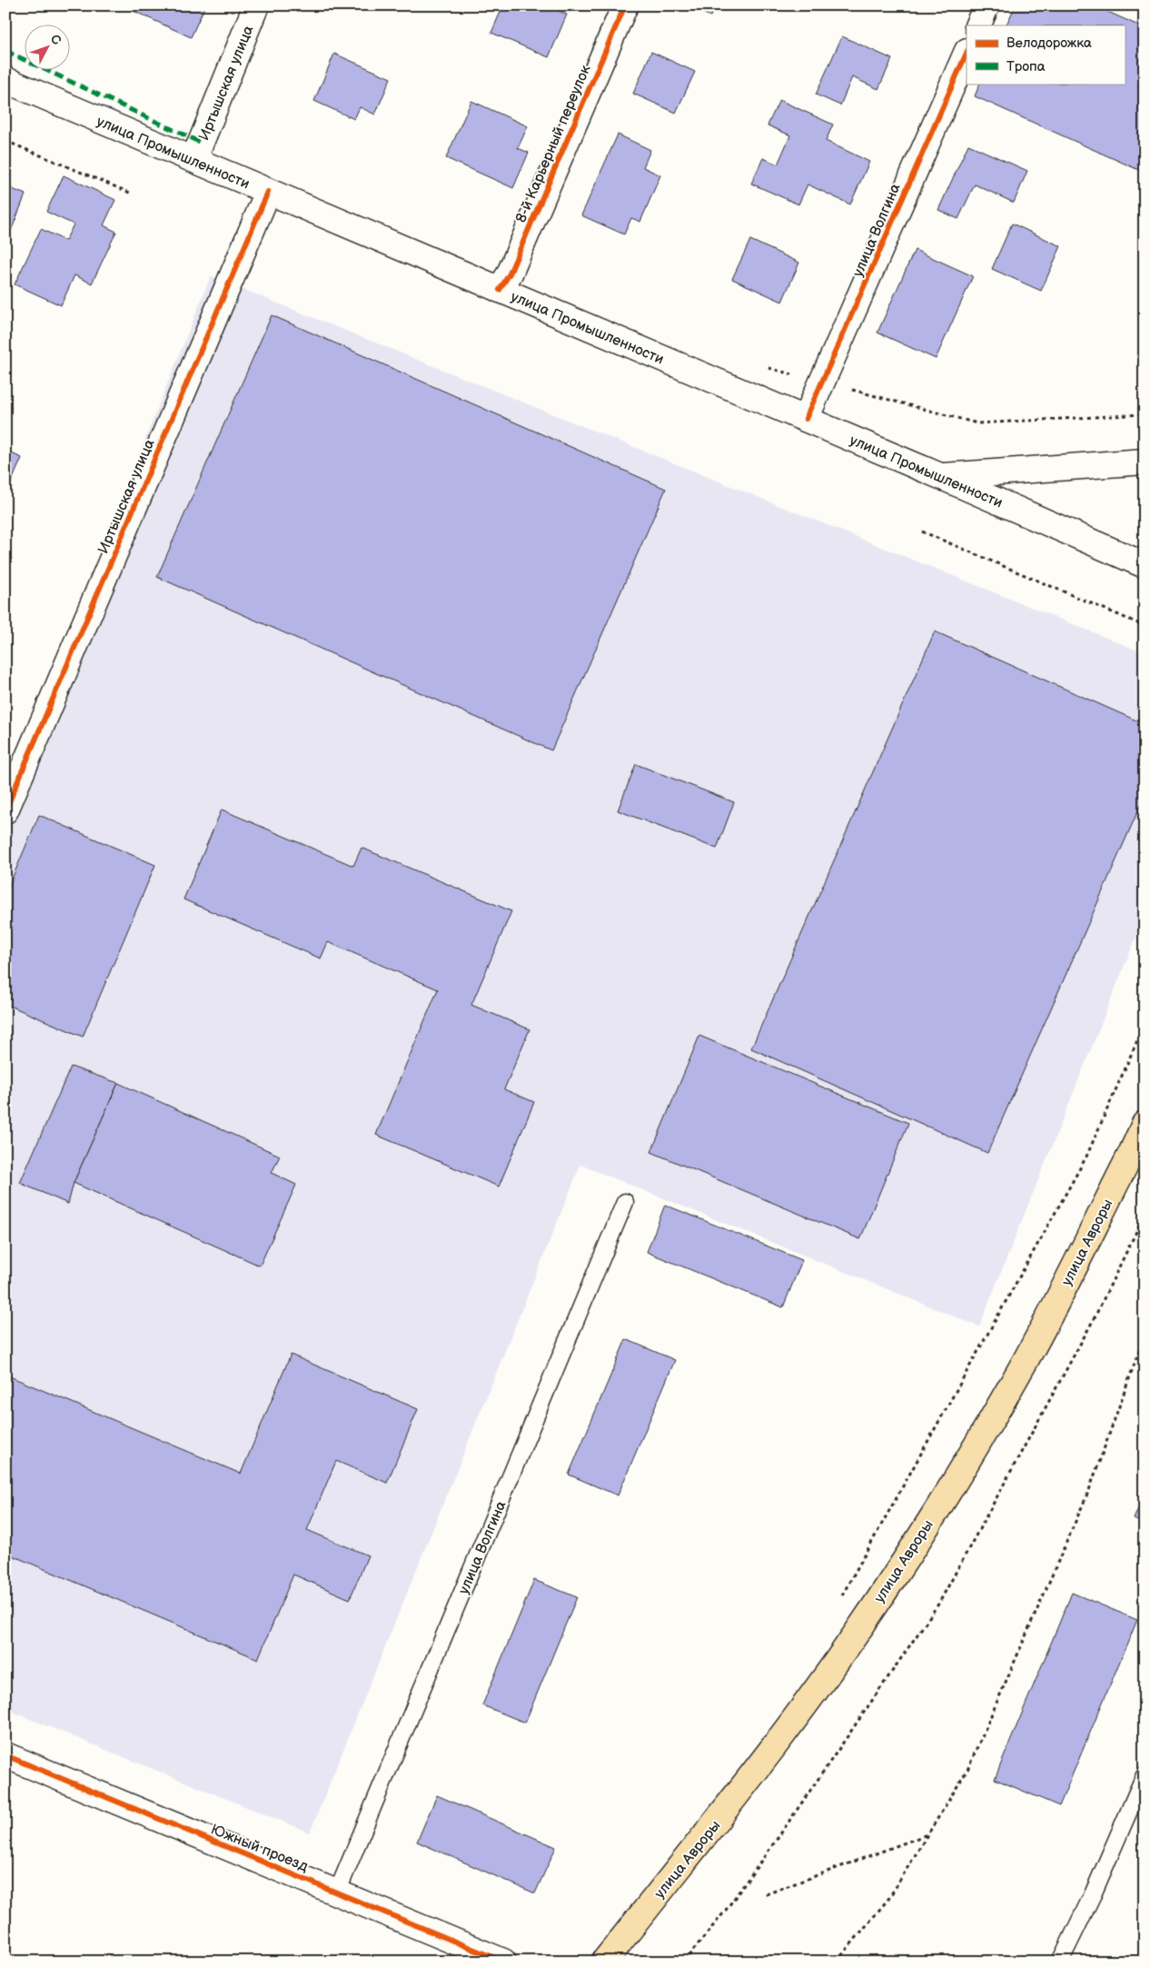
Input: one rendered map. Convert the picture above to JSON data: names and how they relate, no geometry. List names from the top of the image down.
{
  "streets": {
    "main road": ["улица Авроры"],
    "street": [
      "Иртышская улица",
      "8-й Карьерный переулок",
      "улица Промышленности",
      "улица Волгина",
      "Южный проезд"
    ]
  },
  "crossings": [
    ["Иртышская улица", "улица Промышленности"],
    ["8-й Карьерный переулок", "улица Промышленности"],
    ["улица Промышленности", "улица Волгина"],
    ["улица Волгина", "Южный проезд"]
  ],
  "legend": ["Велодорожка", "Тропа"],
  "north": "top right"
}
